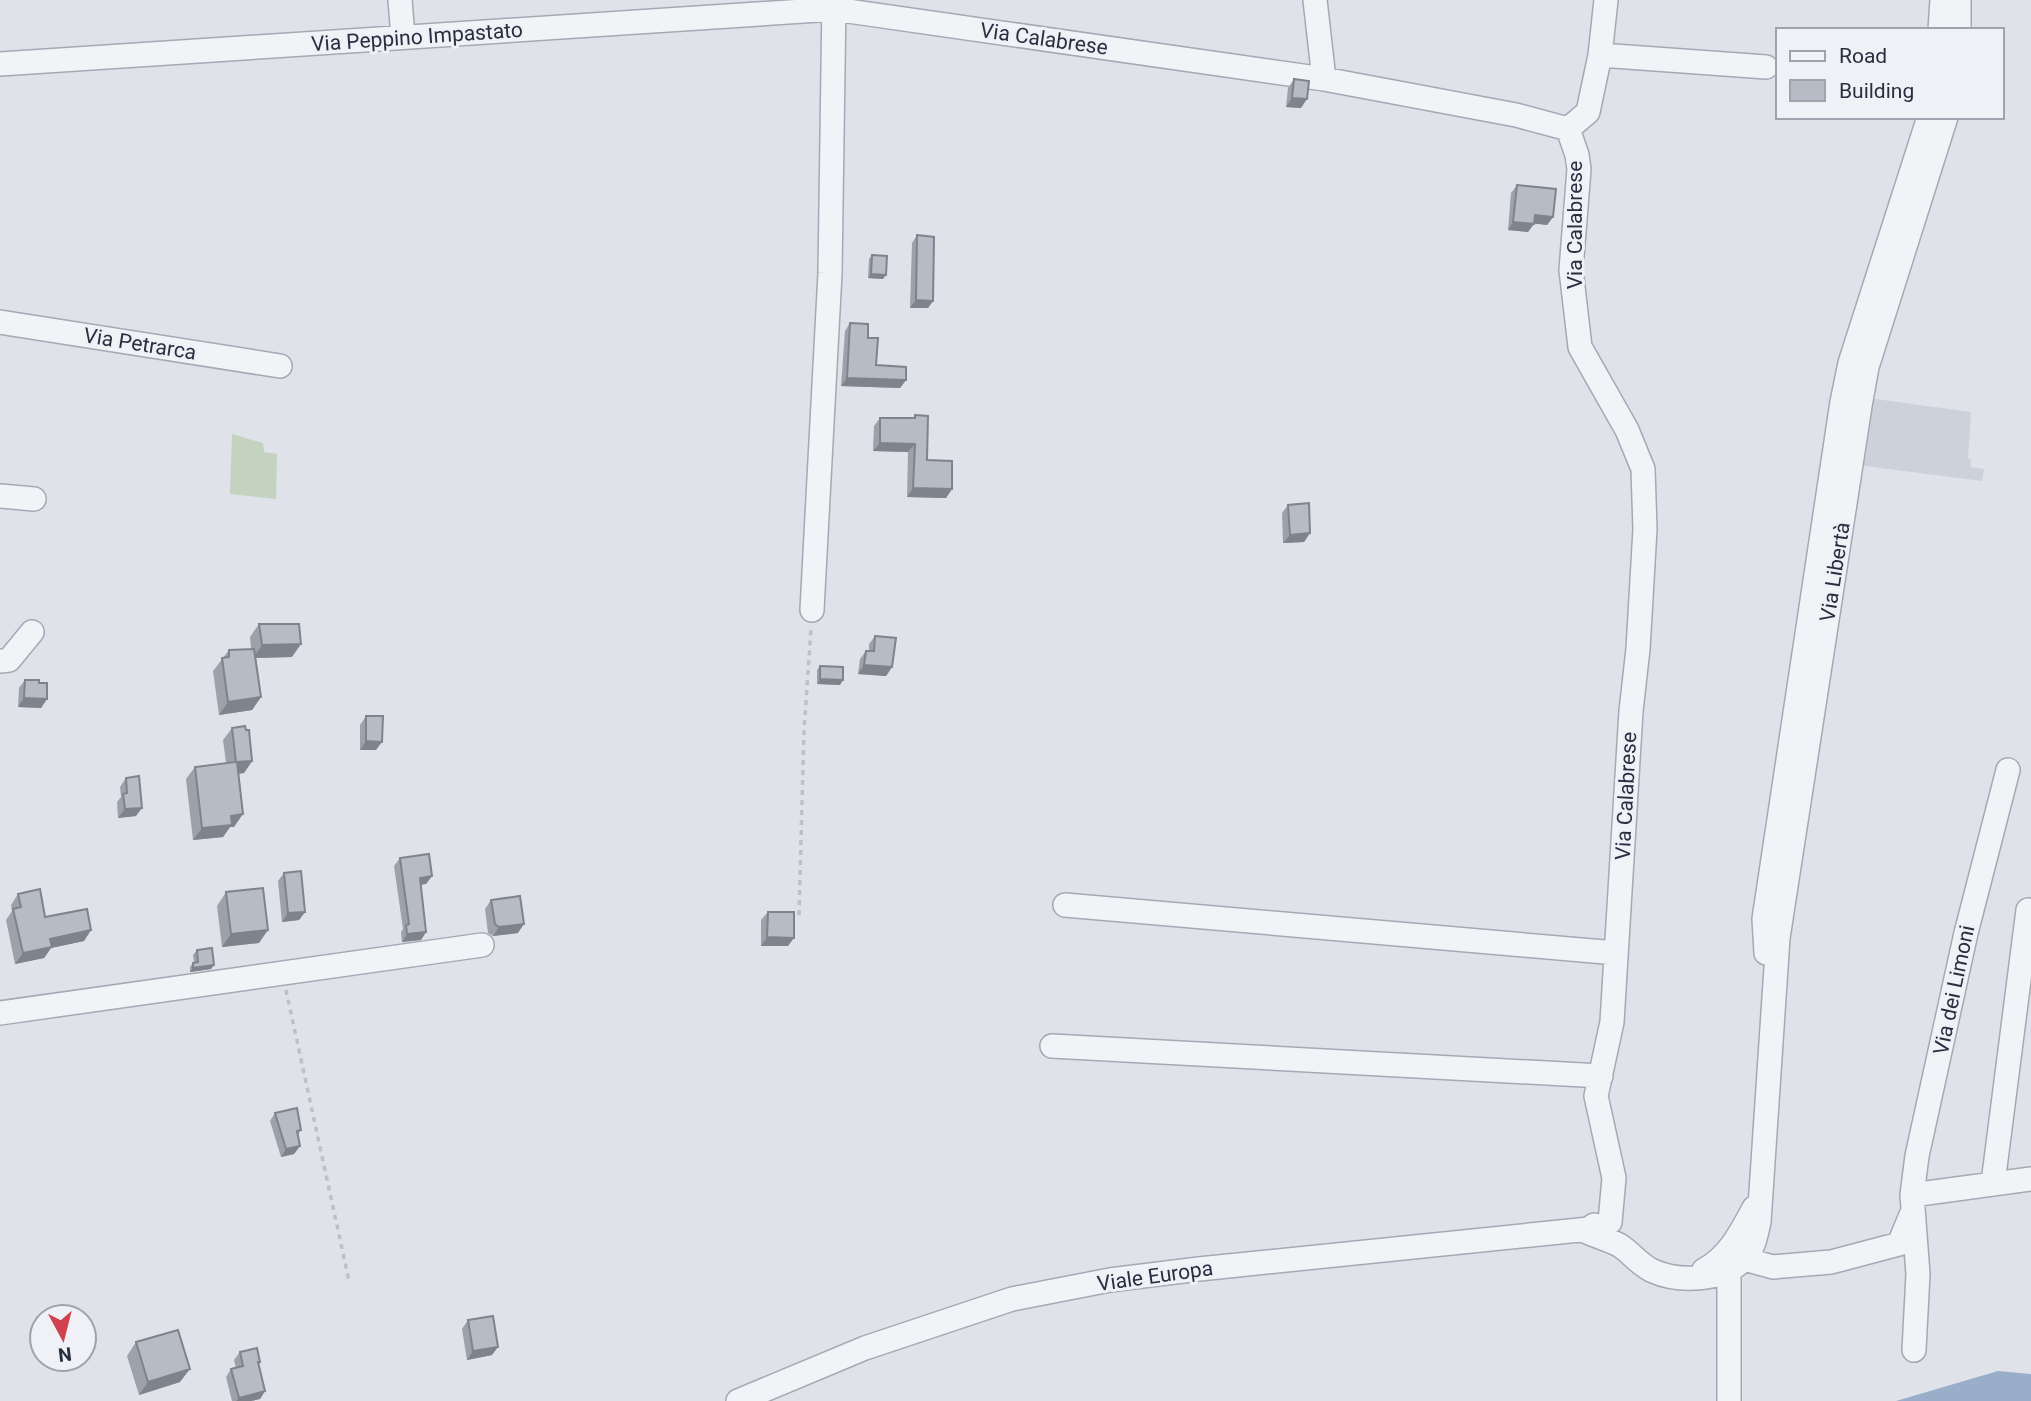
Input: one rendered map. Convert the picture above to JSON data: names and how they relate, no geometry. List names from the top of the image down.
{
  "streets": {
    "street": [
      "Via Peppino Impastato",
      "Via Calabrese",
      "Via Petrarca",
      "Via Libertà",
      "Via dei Limoni",
      "Viale Europa"
    ]
  },
  "crossings": [
    ["Via Peppino Impastato", "Via Calabrese"],
    ["Via Calabrese", "Viale Europa"]
  ],
  "legend": ["Road", "Building"],
  "north": "bottom"
}
